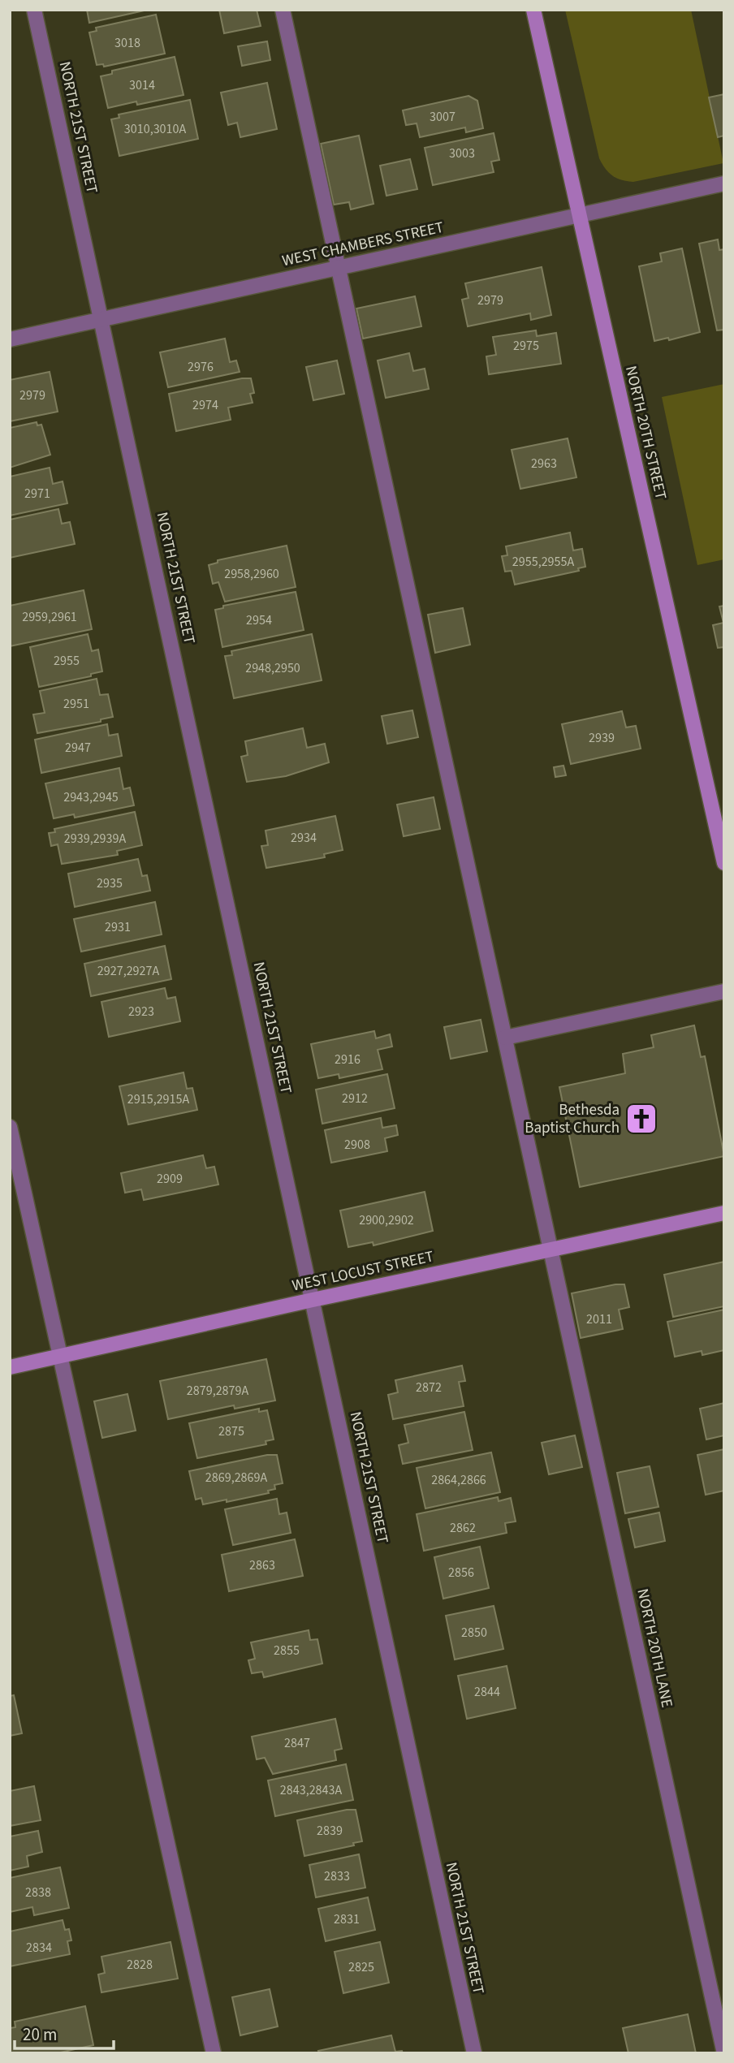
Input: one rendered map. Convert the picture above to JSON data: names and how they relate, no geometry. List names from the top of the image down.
{
  "streets": {
    "main road": ["NORTH 20TH STREET", "WEST LOCUST STREET"],
    "street": ["NORTH 21ST STREET", "WEST CHAMBERS STREET", "NORTH 20TH LANE"]
  },
  "crossings": [
    ["NORTH 21ST STREET", "WEST CHAMBERS STREET"],
    ["NORTH 21ST STREET", "WEST LOCUST STREET"],
    ["WEST CHAMBERS STREET", "NORTH 20TH STREET"],
    ["WEST CHAMBERS STREET", "NORTH 20TH LANE"],
    ["WEST LOCUST STREET", "NORTH 20TH LANE"]
  ],
  "places": {
    "church": ["Bethesda Baptist Church"]
  },
  "house_numbers": [
    "3018",
    "3014",
    "3007",
    "3010,3010A",
    "3003",
    "2979",
    "2975",
    "2976",
    "2979",
    "2974",
    "2963",
    "2971",
    "2955,2955A",
    "2958,2960",
    "2959,2961",
    "2954",
    "2955",
    "2948,2950",
    "2951",
    "2939",
    "2947",
    "2943,2945",
    "2934",
    "2939,2939A",
    "2935",
    "2931",
    "2927,2927A",
    "2923",
    "2916",
    "2912",
    "2915,2915A",
    "2908",
    "2909",
    "2900,2902",
    "2011",
    "2872",
    "2879,2879A",
    "2875",
    "2869,2869A",
    "2864,2866",
    "2862",
    "2863",
    "2856",
    "2850",
    "2855",
    "2844",
    "2847",
    "2843,2843A",
    "2839",
    "2833",
    "2838",
    "2831",
    "2834",
    "2828",
    "2825"
  ],
  "scale_bar": "20 m"
}
